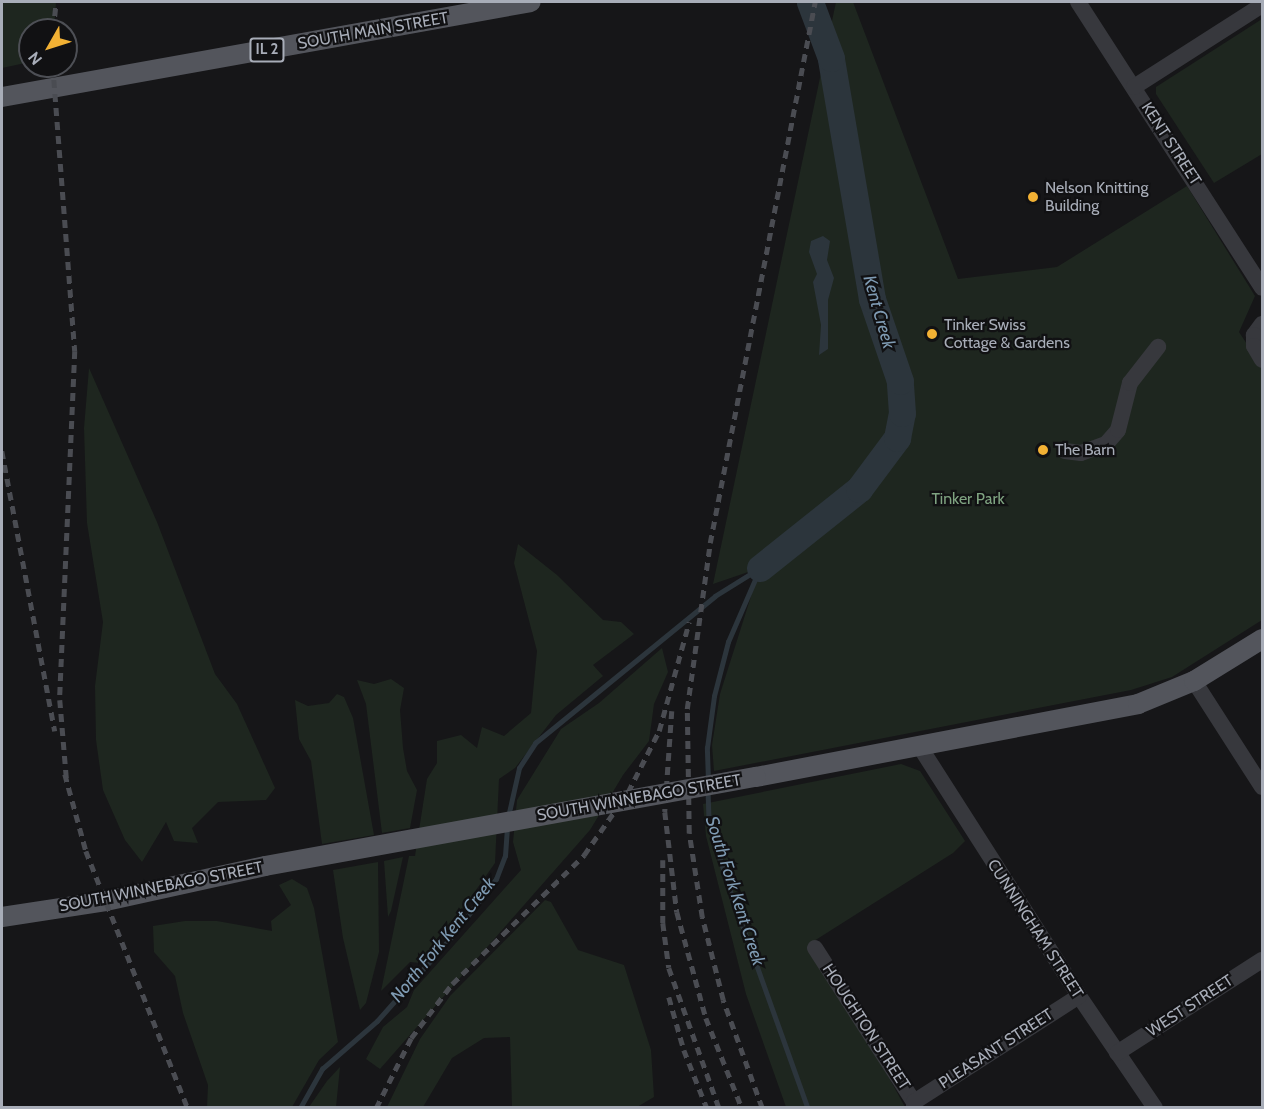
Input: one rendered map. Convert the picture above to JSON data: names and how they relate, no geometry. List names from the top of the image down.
{
  "streets": {
    "main road": ["SOUTH MAIN STREET", "IL 2", "SOUTH WINNEBAGO STREET"],
    "street": [
      "KENT STREET",
      "CUNNINGHAM STREET",
      "WEST STREET",
      "HOUGHTON STREET",
      "PLEASANT STREET"
    ]
  },
  "crossings": [
    ["SOUTH WINNEBAGO STREET", "CUNNINGHAM STREET"],
    ["CUNNINGHAM STREET", "WEST STREET"],
    ["CUNNINGHAM STREET", "PLEASANT STREET"],
    ["HOUGHTON STREET", "PLEASANT STREET"]
  ],
  "water": ["Kent Creek", "South Fork Kent Creek", "North Fork Kent Creek"],
  "parks": ["Tinker Park"],
  "places": ["Nelson Knitting Building", "Tinker Swiss Cottage & Gardens", "The Barn"],
  "north": "bottom left"
}
